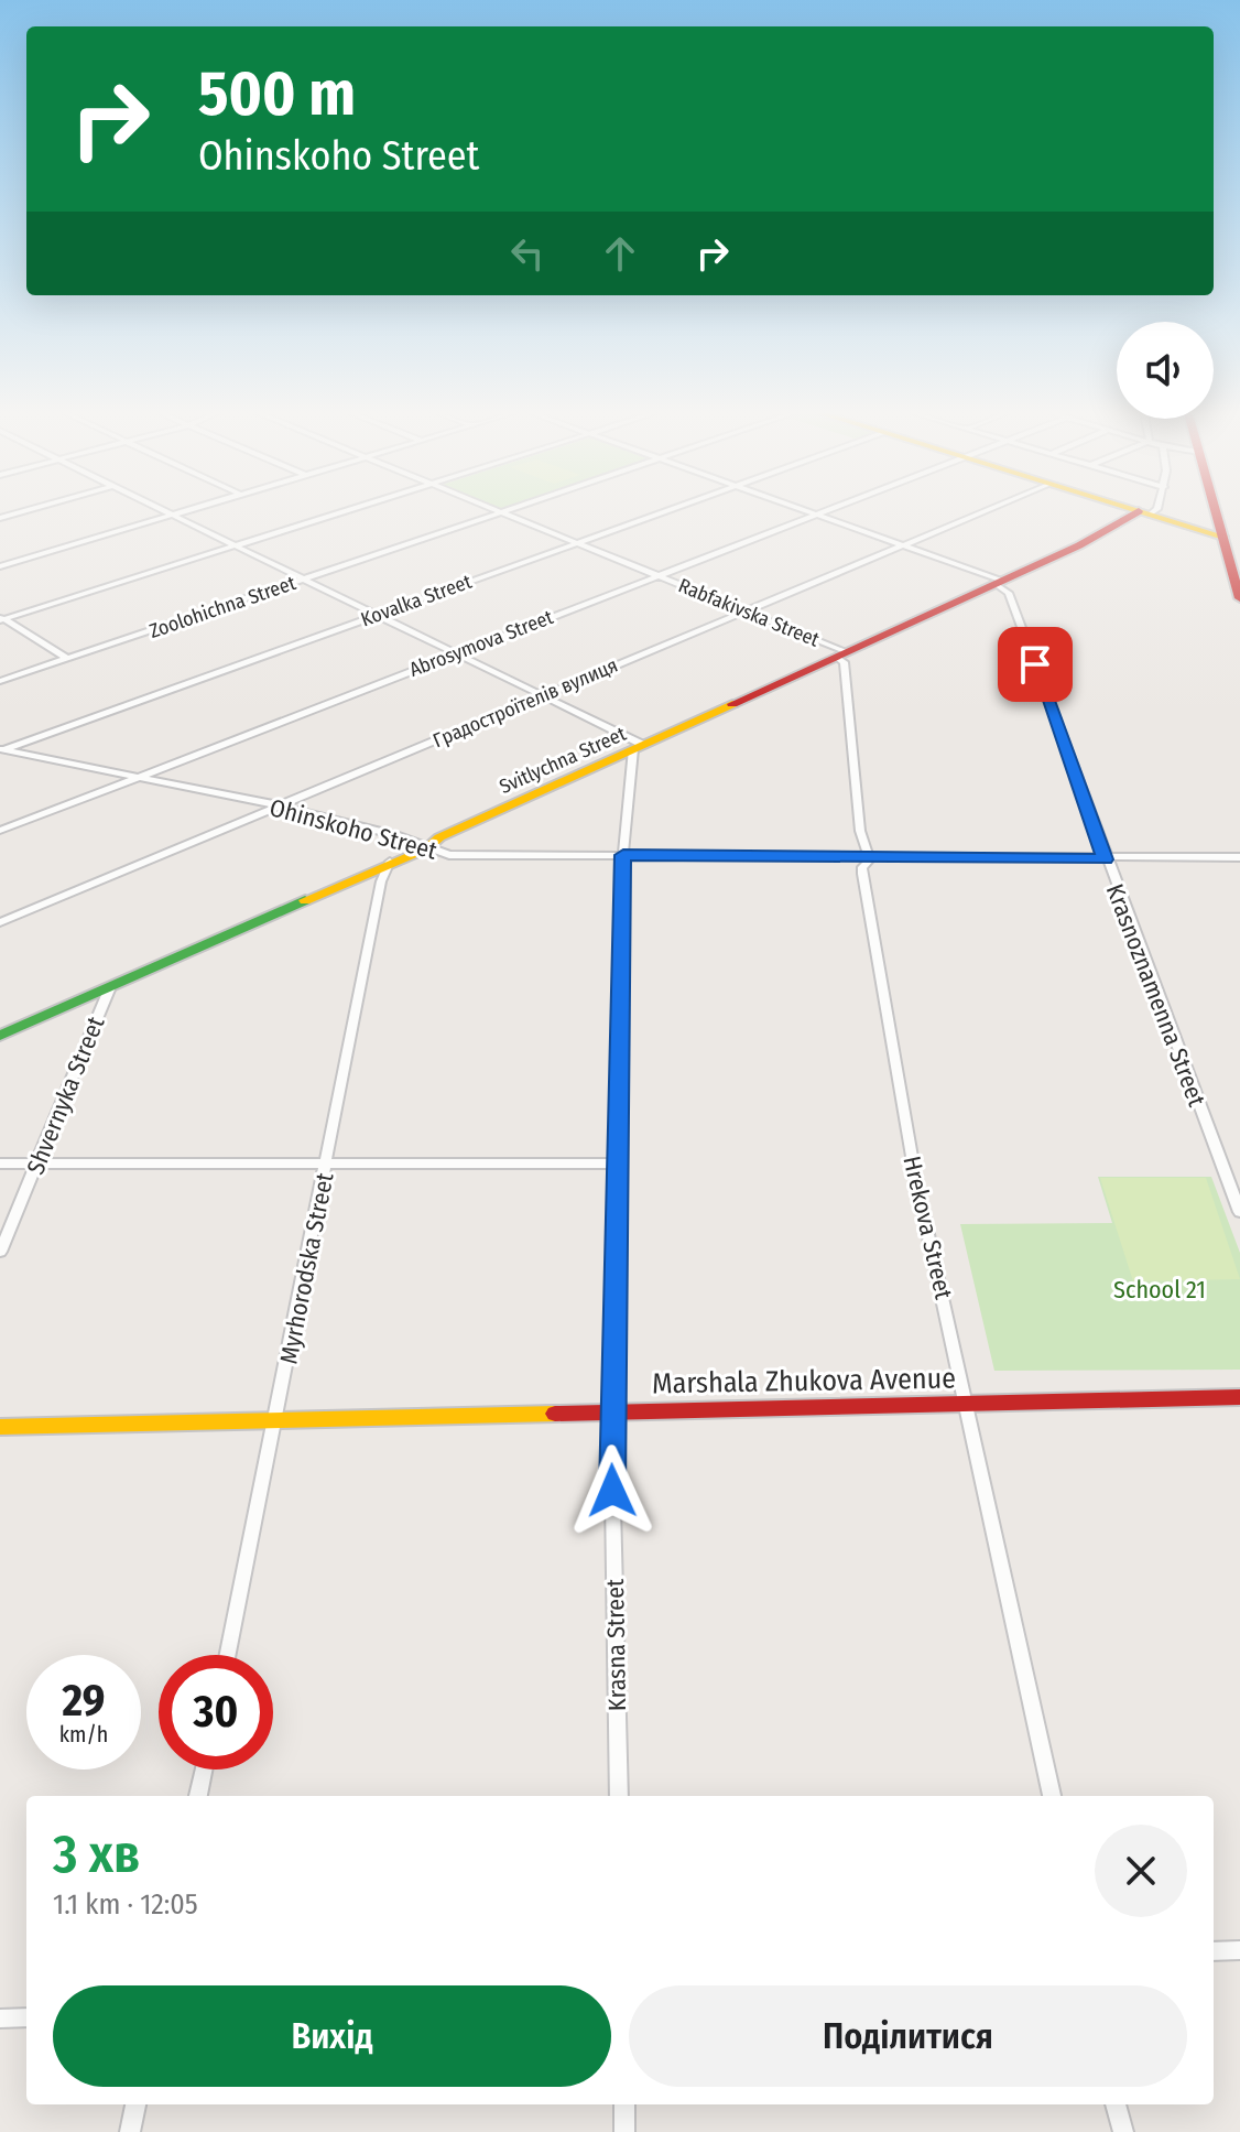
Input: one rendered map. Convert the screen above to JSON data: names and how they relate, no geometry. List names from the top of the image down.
{
  "streets": {
    "street": [
      "Kovalka Street",
      "Zoolohichna Street",
      "Rabfakivska Street",
      "Abrosymova Street",
      "Градостроїтелiв вулиця",
      "Svitlychna Street",
      "Ohinskoho Street",
      "Krasnoznamenna Street",
      "Shvernyka Street",
      "Hrekova Street",
      "Myrhorodska Street",
      "Marshala Zhukova Avenue",
      "Krasna Street"
    ]
  },
  "crossings": [
    ["Kovalka Street", "Rabfakivska Street"],
    ["Kovalka Street", "Ohinskoho Street"],
    ["Zoolohichna Street", "Rabfakivska Street"],
    ["Rabfakivska Street", "Abrosymova Street"],
    ["Rabfakivska Street", "Градостроїтелiв вулиця"],
    ["Rabfakivska Street", "Svitlychna Street"],
    ["Rabfakivska Street", "Hrekova Street"],
    ["Abrosymova Street", "Ohinskoho Street"],
    ["Градостроїтелiв вулиця", "Ohinskoho Street"],
    ["Svitlychna Street", "Ohinskoho Street"],
    ["Svitlychna Street", "Krasnoznamenna Street"],
    ["Svitlychna Street", "Shvernyka Street"],
    ["Svitlychna Street", "Hrekova Street"],
    ["Svitlychna Street", "Myrhorodska Street"],
    ["Svitlychna Street", "Krasna Street"],
    ["Ohinskoho Street", "Krasnoznamenna Street"],
    ["Ohinskoho Street", "Hrekova Street"],
    ["Ohinskoho Street", "Krasna Street"],
    ["Hrekova Street", "Marshala Zhukova Avenue"],
    ["Myrhorodska Street", "Marshala Zhukova Avenue"],
    ["Marshala Zhukova Avenue", "Krasna Street"]
  ],
  "parks": ["School 21"],
  "page": {
    "turn": ["500 m", "Ohinskoho Street"],
    "speed": "29 km/h",
    "limit": "30",
    "heading": ["3 хв", "1.1 km · 12:05"],
    "buttons": ["Вихід", "Поділитися"]
  }
}
